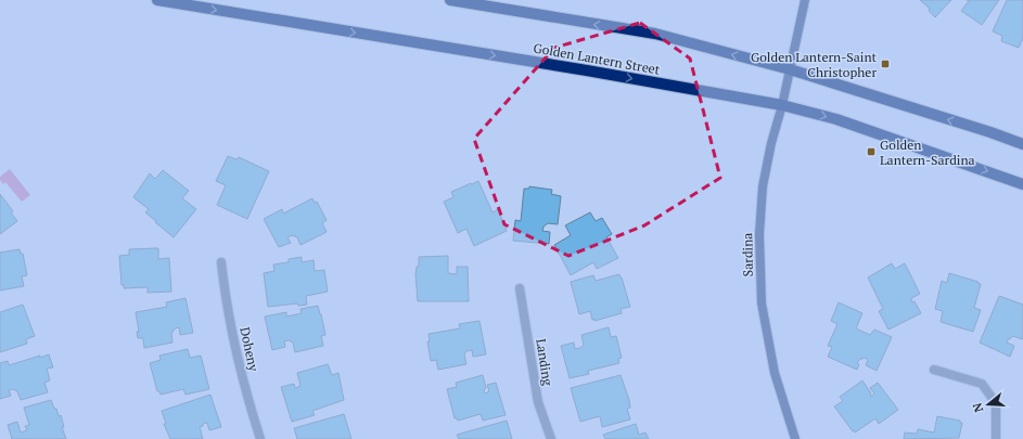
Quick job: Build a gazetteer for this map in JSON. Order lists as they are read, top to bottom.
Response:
{
  "streets": {
    "main road": ["Golden Lantern Street"],
    "street": ["Sardina", "Doheny", "Landing"]
  },
  "crossings": [
    ["Golden Lantern Street", "Sardina"]
  ],
  "places": {
    "transit": ["Golden Lantern-Saint Christopher", "Golden Lantern-Sardina"]
  },
  "north": "left"
}
